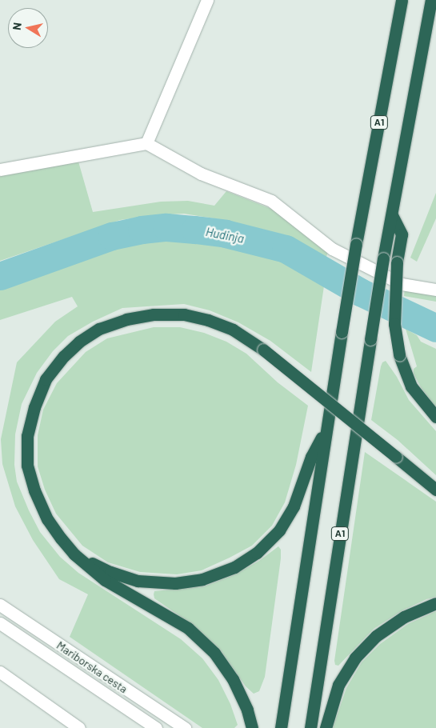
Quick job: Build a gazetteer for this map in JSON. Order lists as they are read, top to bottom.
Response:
{
  "streets": {
    "highway": ["A1"],
    "street": ["Mariborska cesta"]
  },
  "water": ["Hudinja"],
  "north": "left"
}
